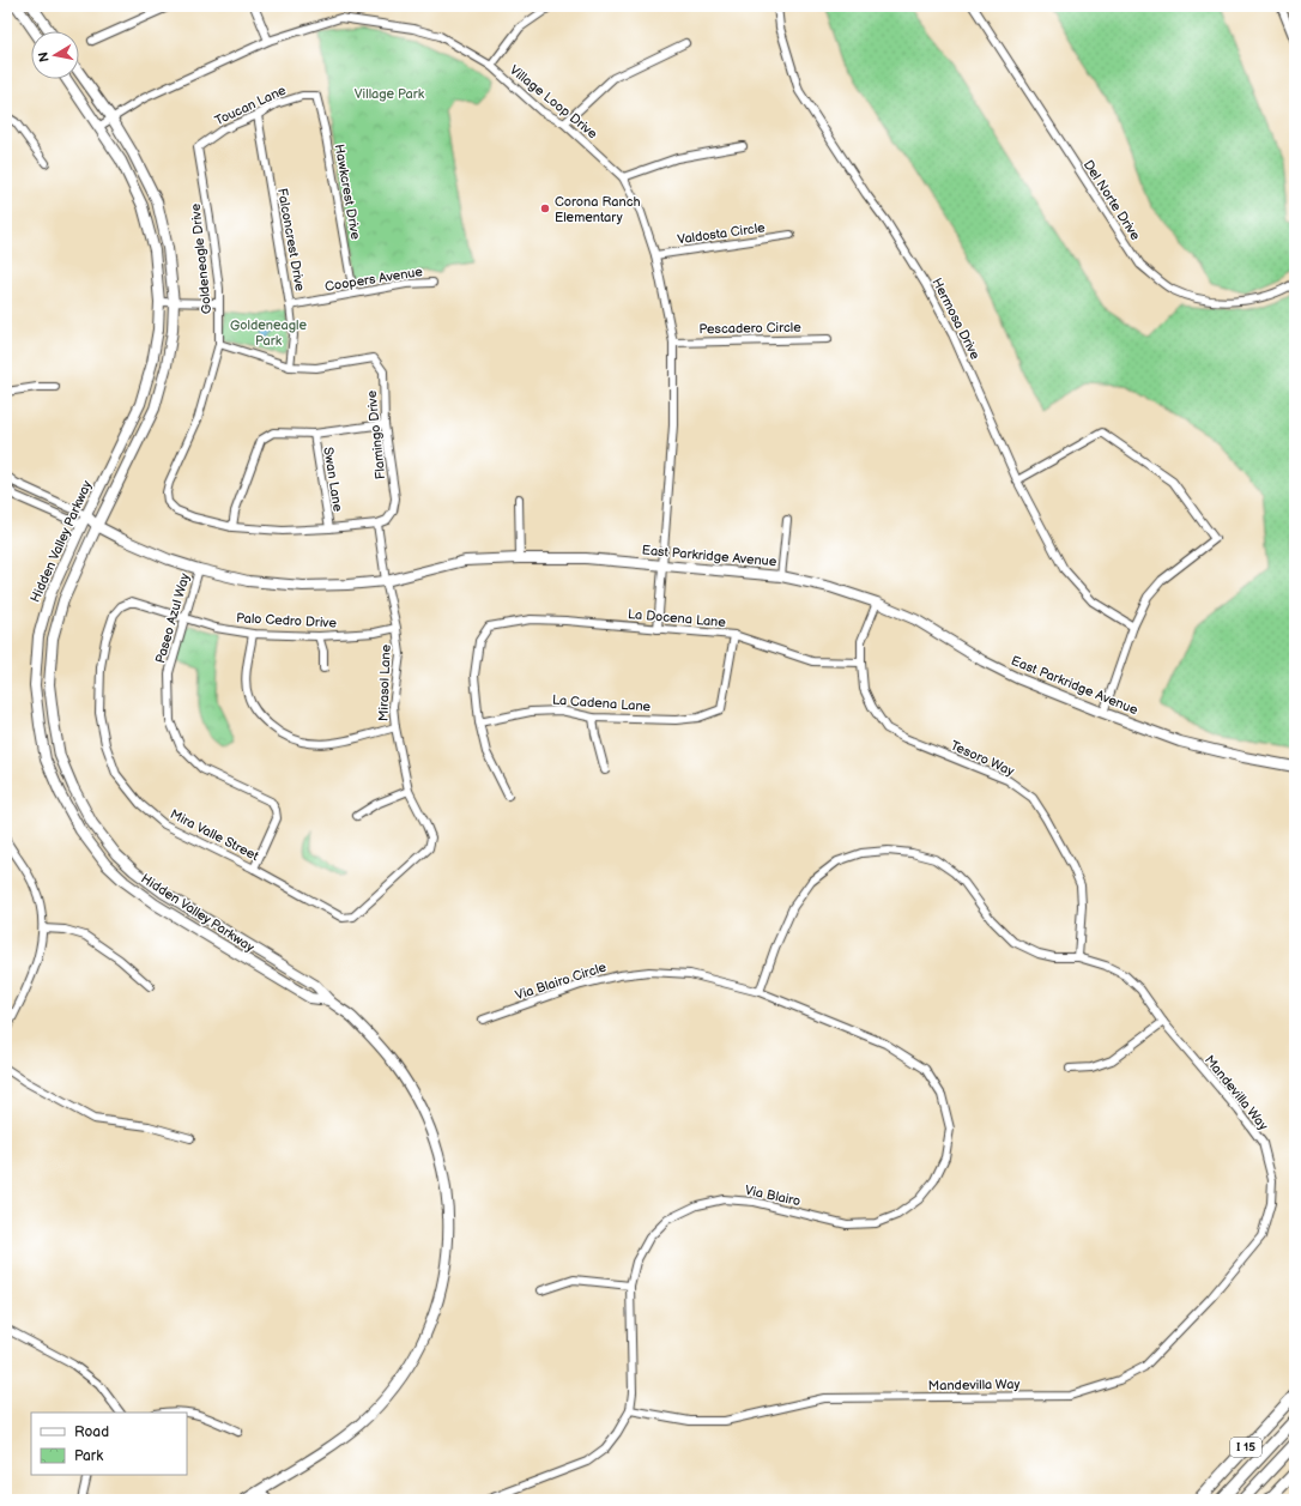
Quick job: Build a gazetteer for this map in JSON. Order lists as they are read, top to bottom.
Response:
{
  "streets": {
    "highway": ["I 15"],
    "main road": ["Hidden Valley Parkway", "East Parkridge Avenue"],
    "street": [
      "Village Loop Drive",
      "Toucan Lane",
      "Hawkcrest Drive",
      "Del Norte Drive",
      "Valdosta Circle",
      "Falconcrest Drive",
      "Goldeneagle Drive",
      "Coopers Avenue",
      "Hermosa Drive",
      "Pescadero Circle",
      "Flamingo Drive",
      "Swan Lane",
      "Paseo Azul Way",
      "La Docena Lane",
      "Palo Cedro Drive",
      "Mirasol Lane",
      "La Cadena Lane",
      "Tesoro Way",
      "Mira Valle Street",
      "Via Blairo Circle",
      "Mandevilla Way",
      "Via Blairo"
    ]
  },
  "crossings": [
    ["Village Loop Drive", "Valdosta Circle"],
    ["Village Loop Drive", "Pescadero Circle"],
    ["Village Loop Drive", "Hidden Valley Parkway"],
    ["Village Loop Drive", "East Parkridge Avenue"],
    ["Village Loop Drive", "La Docena Lane"],
    ["Toucan Lane", "Hawkcrest Drive"],
    ["Toucan Lane", "Falconcrest Drive"],
    ["Toucan Lane", "Goldeneagle Drive"],
    ["Hawkcrest Drive", "Coopers Avenue"],
    ["Falconcrest Drive", "Coopers Avenue"],
    ["Falconcrest Drive", "Flamingo Drive"],
    ["Flamingo Drive", "Mirasol Lane"],
    ["Hidden Valley Parkway", "East Parkridge Avenue"],
    ["East Parkridge Avenue", "Paseo Azul Way"],
    ["East Parkridge Avenue", "Mirasol Lane"],
    ["East Parkridge Avenue", "Tesoro Way"],
    ["Paseo Azul Way", "Palo Cedro Drive"],
    ["Paseo Azul Way", "Mira Valle Street"],
    ["La Docena Lane", "La Cadena Lane"],
    ["La Docena Lane", "Tesoro Way"],
    ["Palo Cedro Drive", "Mirasol Lane"],
    ["Palo Cedro Drive", "Mira Valle Street"],
    ["Mirasol Lane", "Mira Valle Street"],
    ["Tesoro Way", "Mandevilla Way"],
    ["Via Blairo Circle", "Mandevilla Way"],
    ["Via Blairo Circle", "Via Blairo"],
    ["Mandevilla Way", "Via Blairo"]
  ],
  "parks": ["Village Park", "Goldeneagle Park"],
  "places": ["Corona Ranch Elementary"],
  "legend": ["Road", "Park"],
  "north": "left"
}
